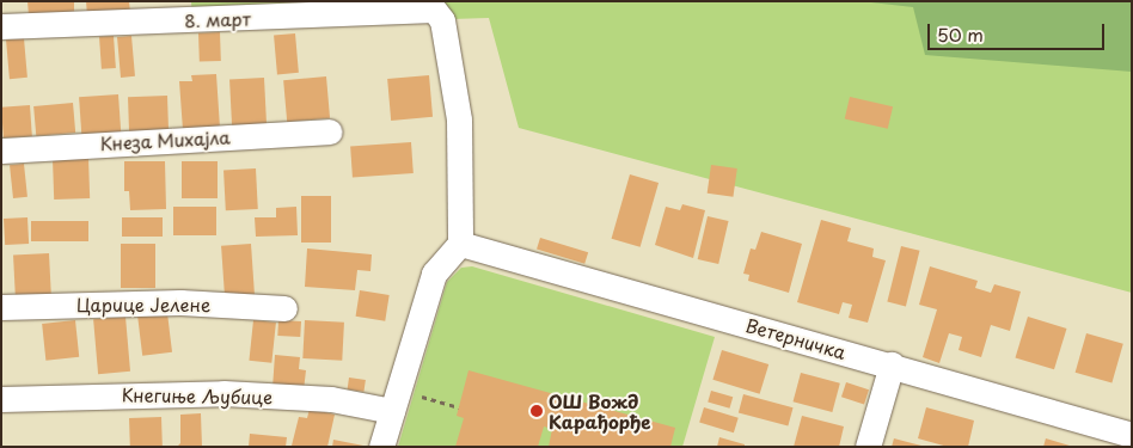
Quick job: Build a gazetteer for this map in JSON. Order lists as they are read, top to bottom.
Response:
{
  "streets": {
    "street": [
      "8. март",
      "Кнеза Михајла",
      "Царице Јелене",
      "Ветерничка",
      "Кнегиње Љубице"
    ]
  },
  "crossings": [
    ["8. март", "Ветерничка"]
  ],
  "places": ["ОШ Вожд Карађорђе"],
  "scale_bar": "50 m"
}
